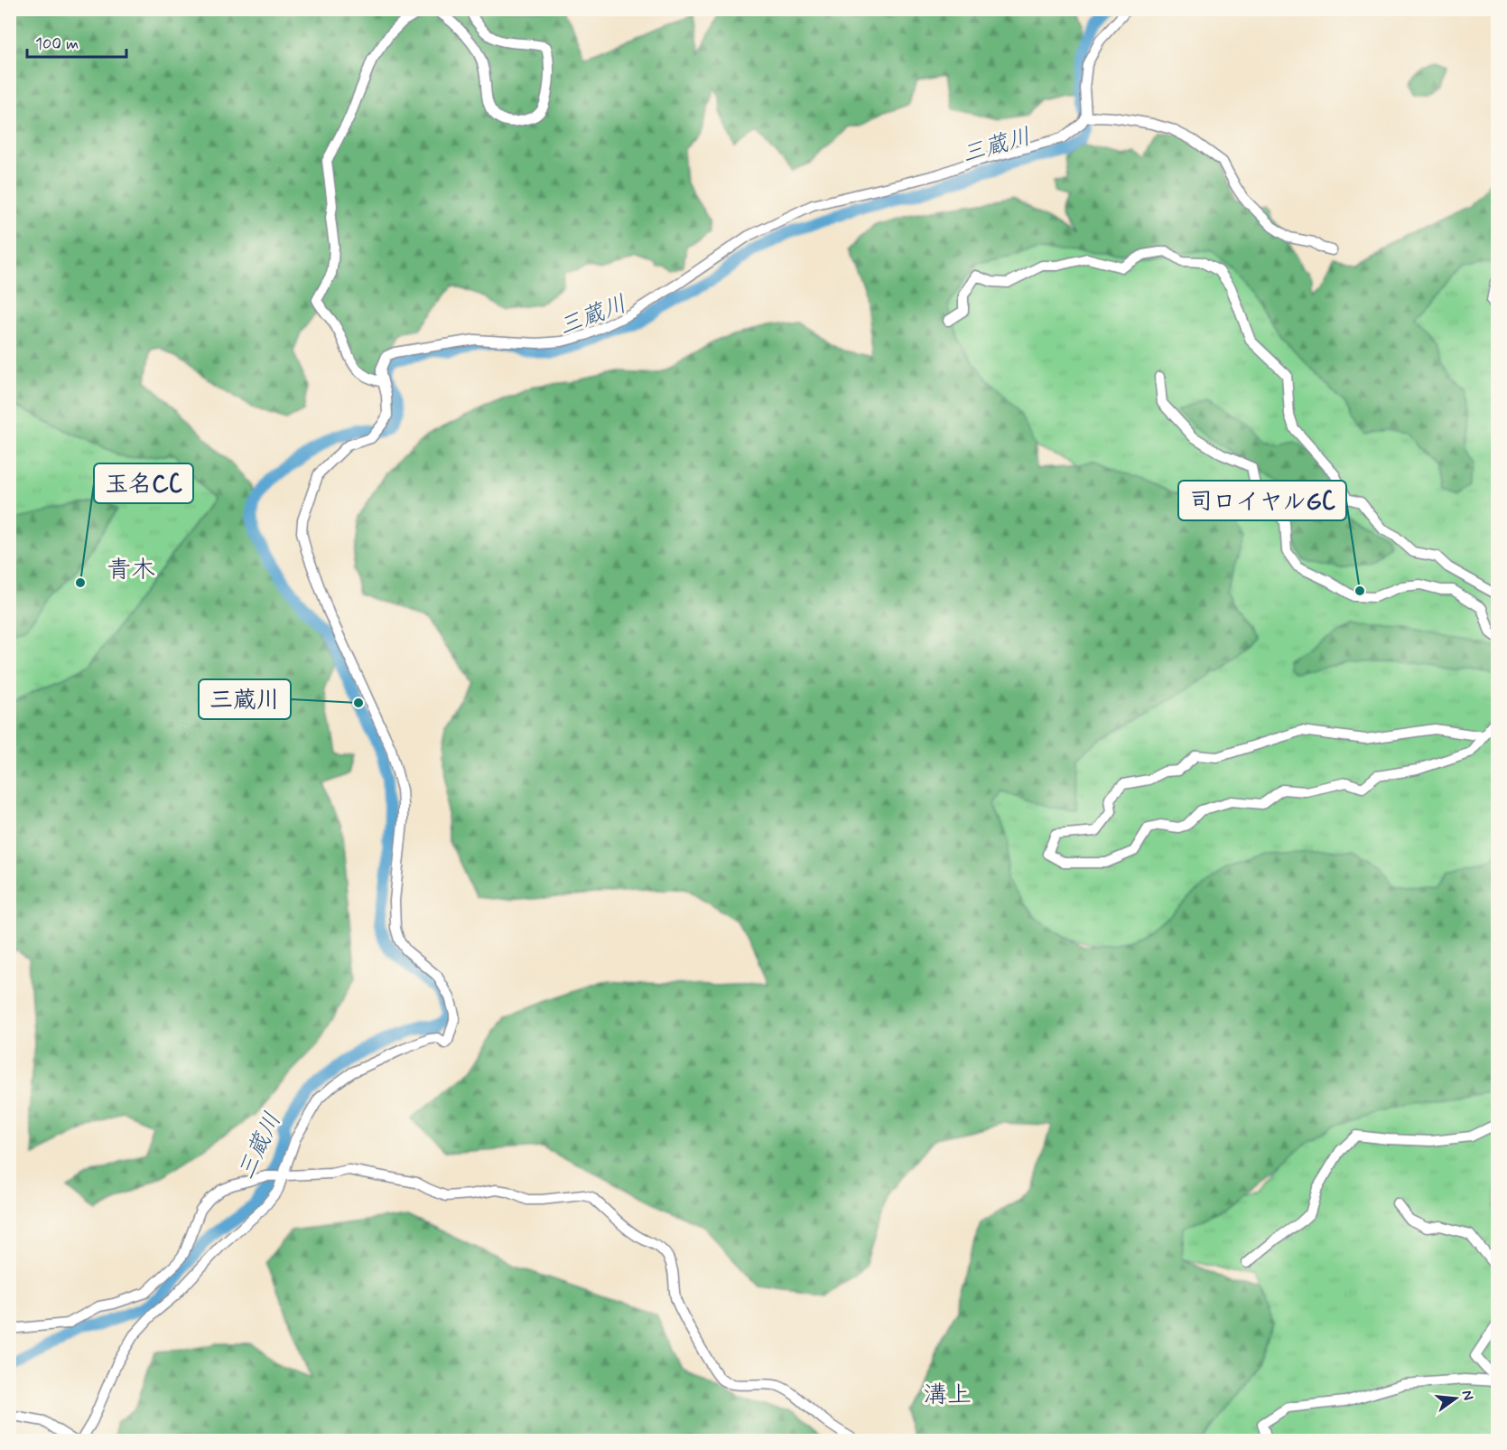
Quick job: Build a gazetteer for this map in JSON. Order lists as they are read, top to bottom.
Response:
{
  "districts": ["青木", "溝上"],
  "water": ["三蔵川"],
  "places": ["玉名CC", "司ロイヤルGC", "三蔵川"],
  "scale_bar": "100 m",
  "north": "right"
}
